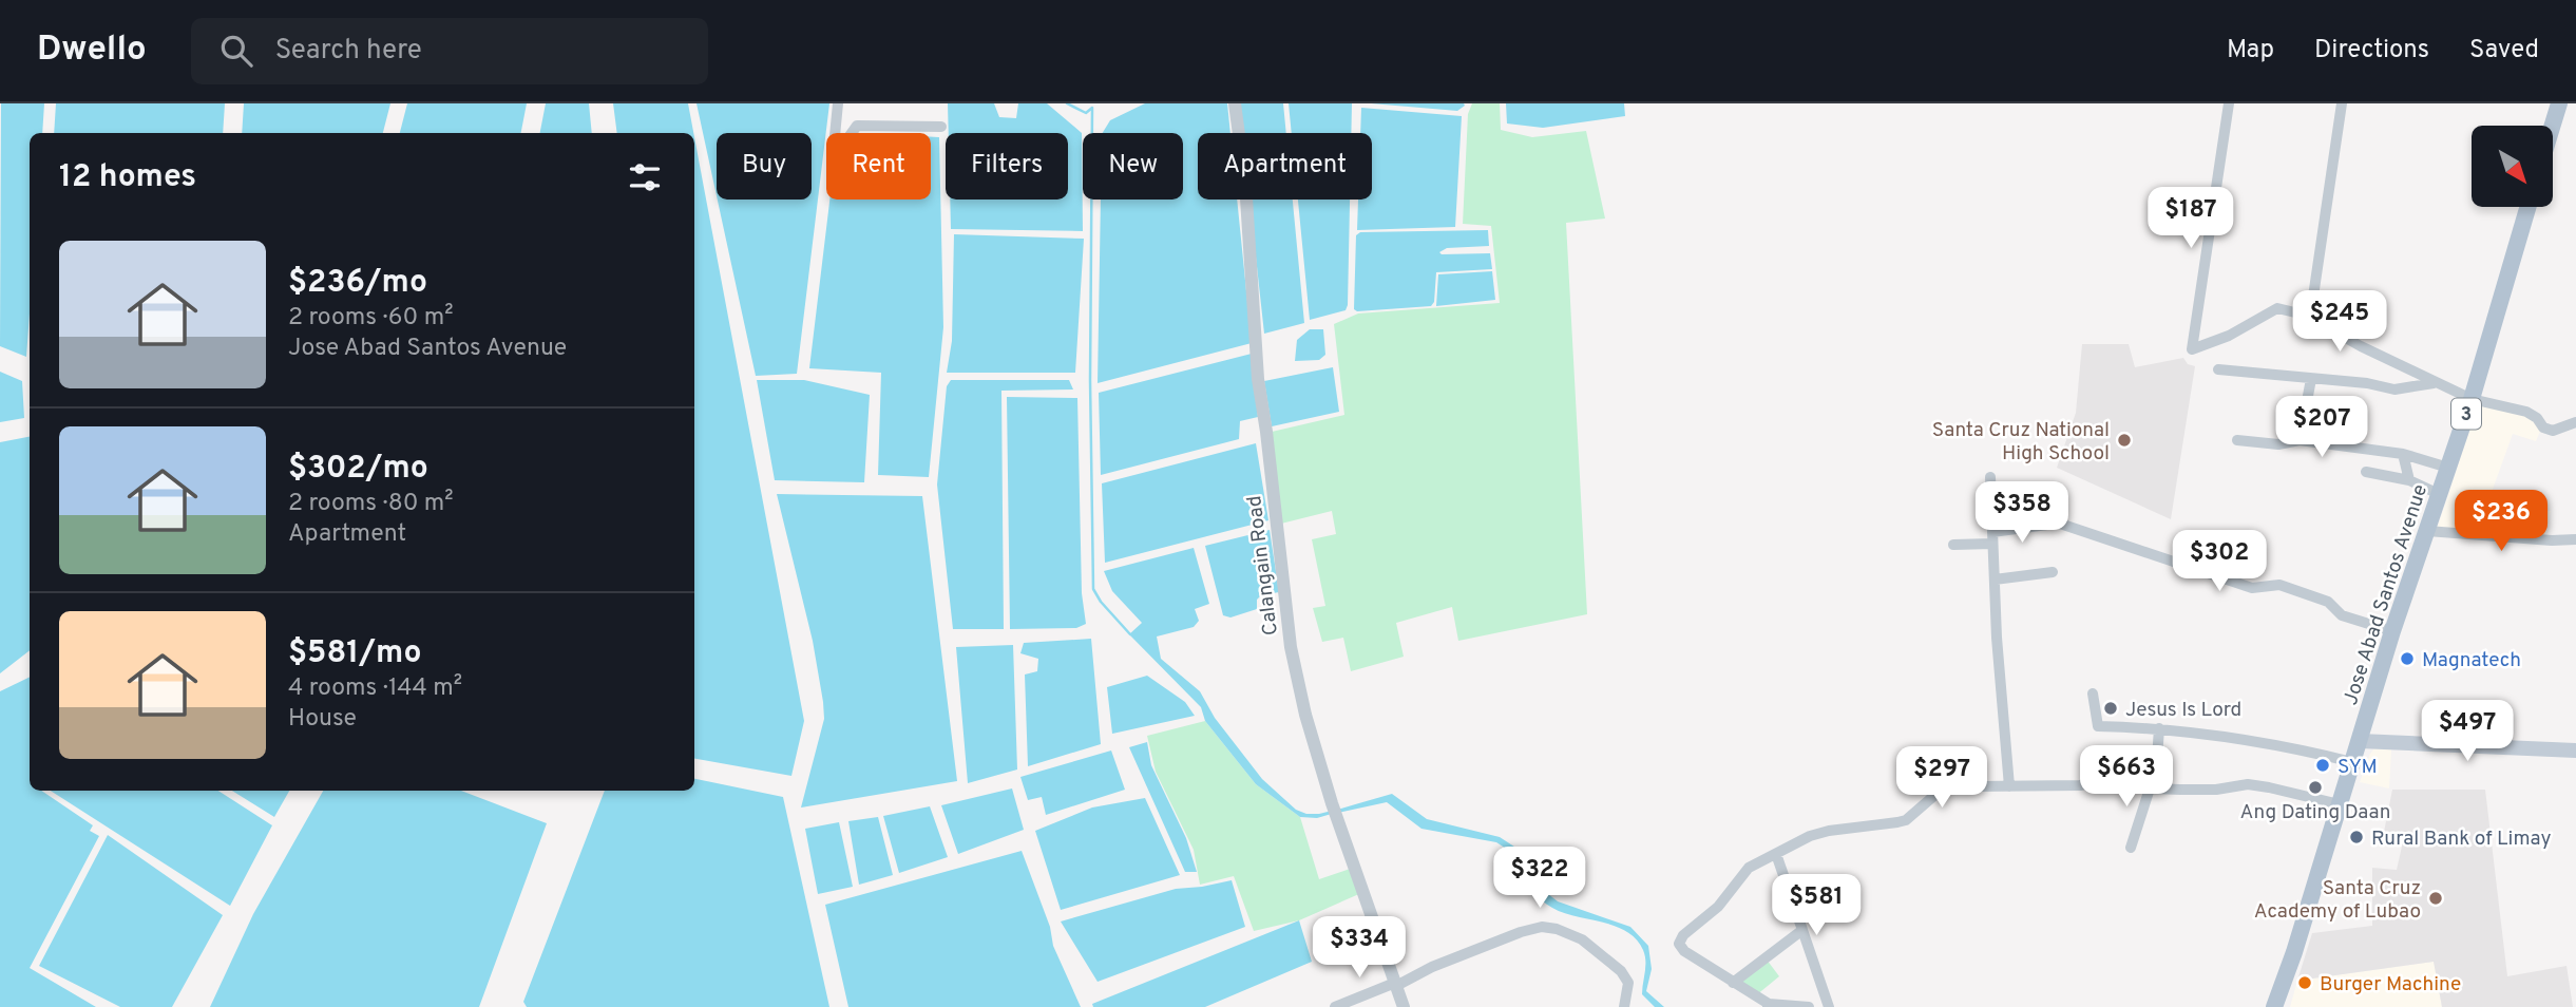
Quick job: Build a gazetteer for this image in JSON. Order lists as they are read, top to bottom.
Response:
{
  "streets": {
    "main road": ["3", "Jose Abad Santos Avenue"],
    "street": ["Calangain Road"]
  },
  "places": [
    "Santa Cruz National High School",
    "Magnatech",
    "Jesus Is Lord",
    "SYM",
    "Ang Dating Daan",
    "Rural Bank of Limay",
    "Santa Cruz Academy of Lubao",
    "Burger Machine"
  ],
  "north": "bottom right",
  "page": {
    "header": "Dwello",
    "search": "Search here",
    "nav": ["Map", "Directions", "Saved"],
    "chip": [
      "Buy",
      "Rent",
      "Filters",
      "New",
      "Apartment"
    ],
    "heading": "12 homes",
    "price": [
      "$187",
      "$245",
      "$207",
      "$358",
      "$236",
      "$302",
      "$497",
      "$663",
      "$297",
      "$322",
      "$581",
      "$334"
    ],
    "list": [
      {
        "name": "$236/mo",
        "note": "2 rooms · 60 m² · Jose Abad Santos Avenue"
      },
      {
        "name": "$302/mo",
        "note": "2 rooms · 80 m² · Apartment"
      },
      {
        "name": "$581/mo",
        "note": "4 rooms · 144 m² · House"
      }
    ]
  }
}
